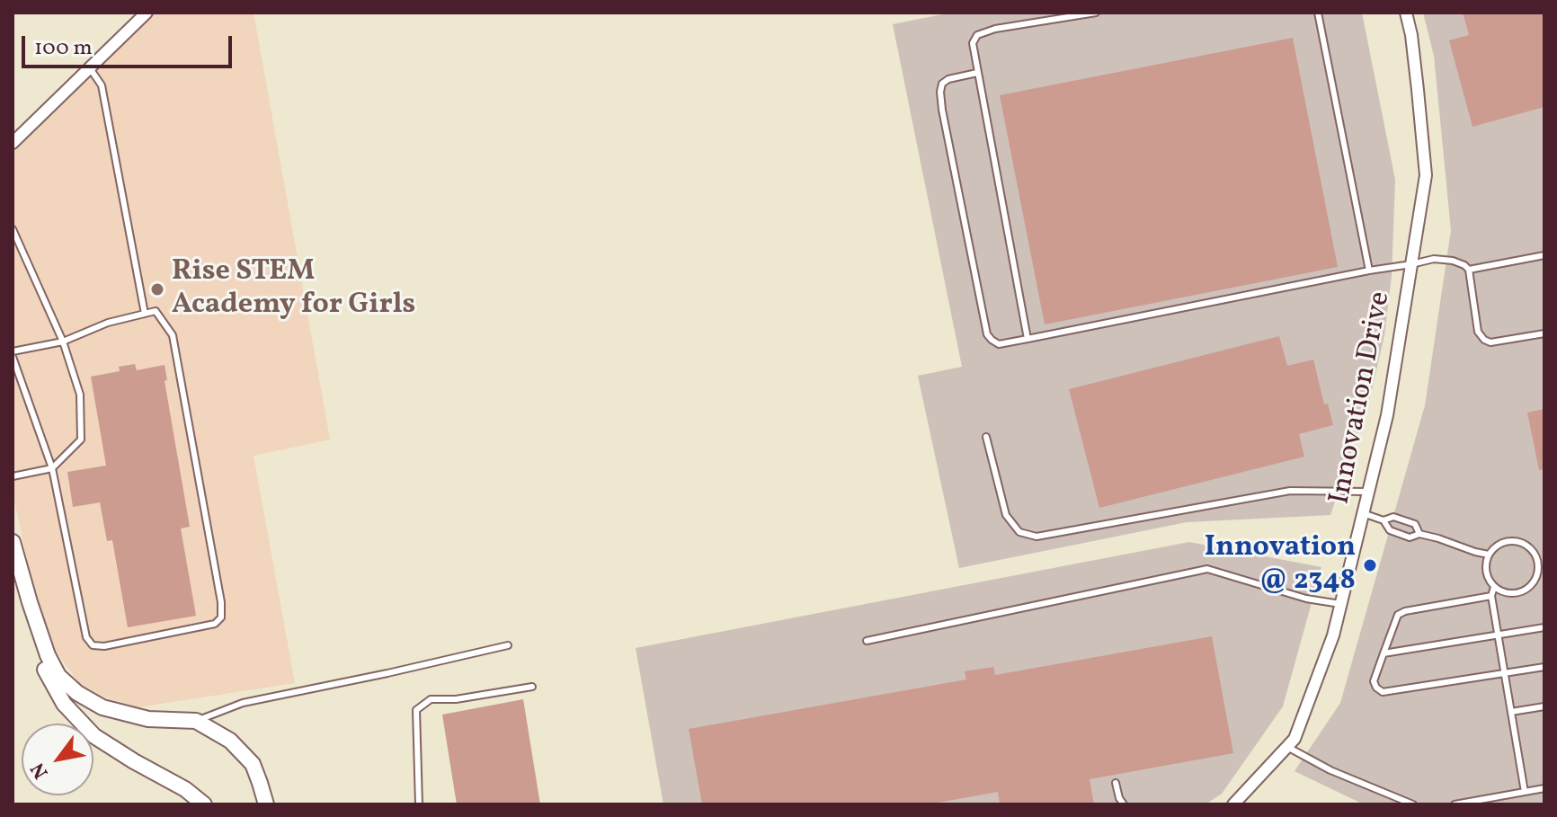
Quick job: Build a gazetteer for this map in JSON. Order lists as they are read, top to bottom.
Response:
{
  "streets": {
    "street": ["Innovation Drive"]
  },
  "places": ["Rise STEM Academy for Girls", "Innovation @ 2348"],
  "scale_bar": "100 m",
  "north": "bottom left"
}
